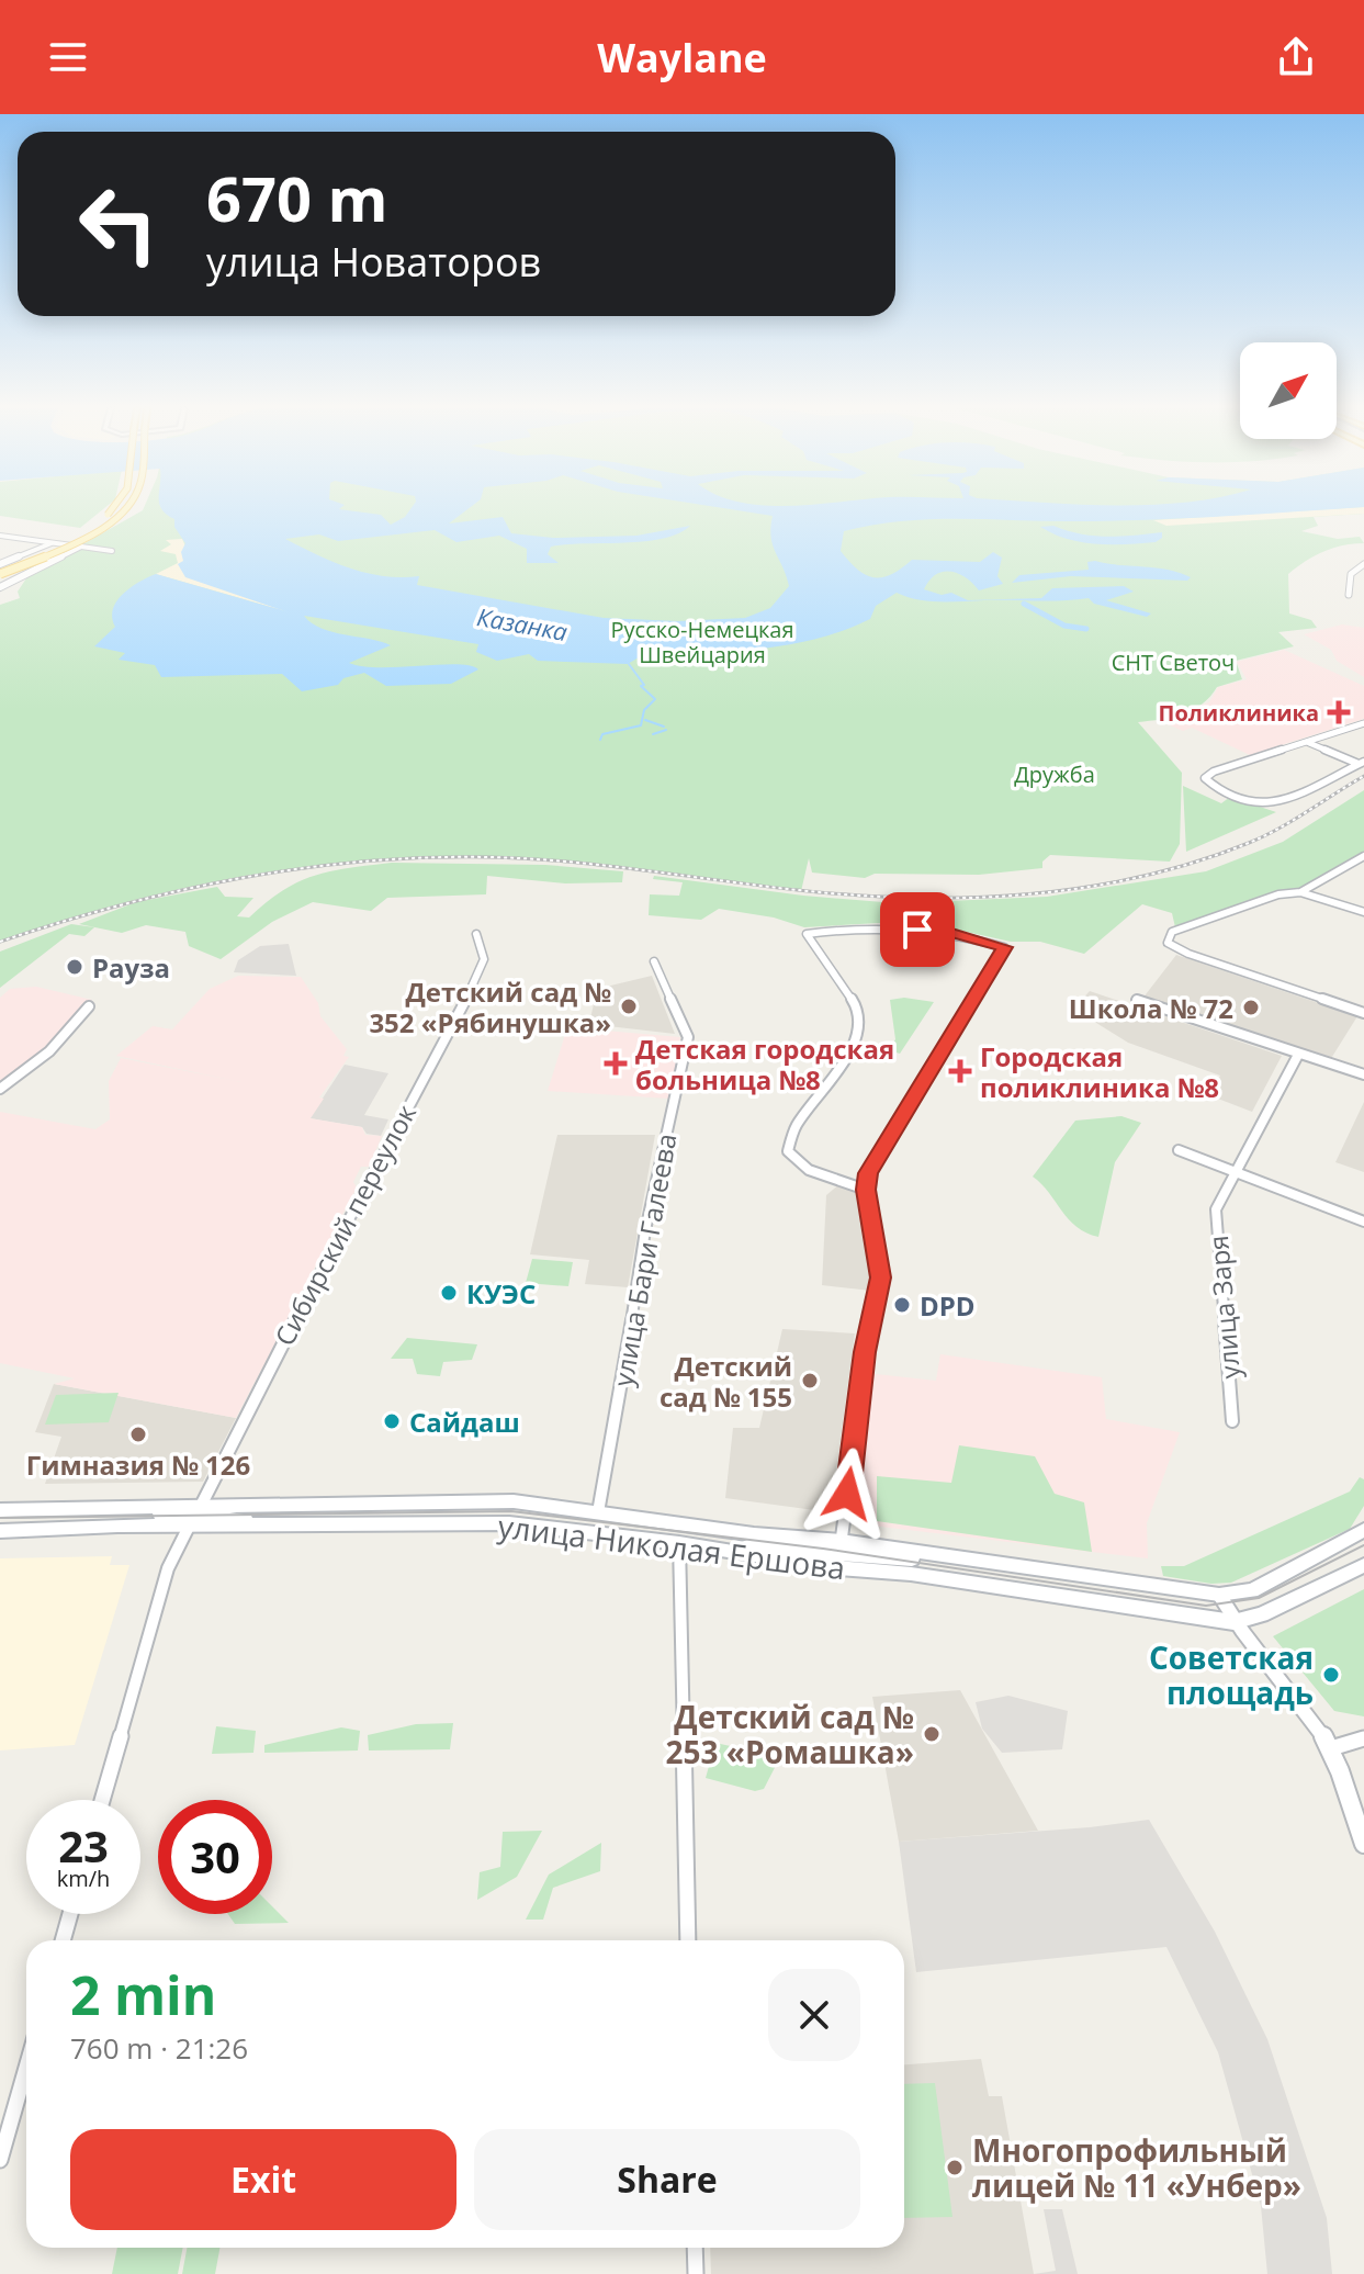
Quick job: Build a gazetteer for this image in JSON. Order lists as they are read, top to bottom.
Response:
{
  "streets": {
    "main road": ["улица Николая Ершова"],
    "street": ["Сибирский переулок", "улица Бари Галеева", "улица Заря"]
  },
  "crossings": [
    ["Сибирский переулок", "улица Николая Ершова"],
    ["улица Бари Галеева", "улица Николая Ершова"]
  ],
  "water": ["Казанка"],
  "parks": ["Русско-Немецкая Швейцария", "СНТ Светоч", "Дружба"],
  "places": {
    "health": ["Поликлиника", "Детская городская больница №8", "Городская поликлиника №8"],
    "other": [
      "Рауза",
      "Детский сад № 352 «Рябинушка»",
      "Школа № 72",
      "КУЭС",
      "DPD",
      "Детский сад № 155",
      "Сайдаш",
      "Гимназия № 126",
      "Советская площадь",
      "Детский сад № 253 «Ромашка»",
      "Многопрофильный лицей № 11 «Унбер»"
    ]
  },
  "north": "top right",
  "page": {
    "header": "Waylane",
    "turn": ["670 m", "улица Новаторов"],
    "speed": "23 km/h",
    "limit": "30",
    "heading": ["2 min", "760 m · 21:26"],
    "buttons": ["Exit", "Share"]
  }
}
